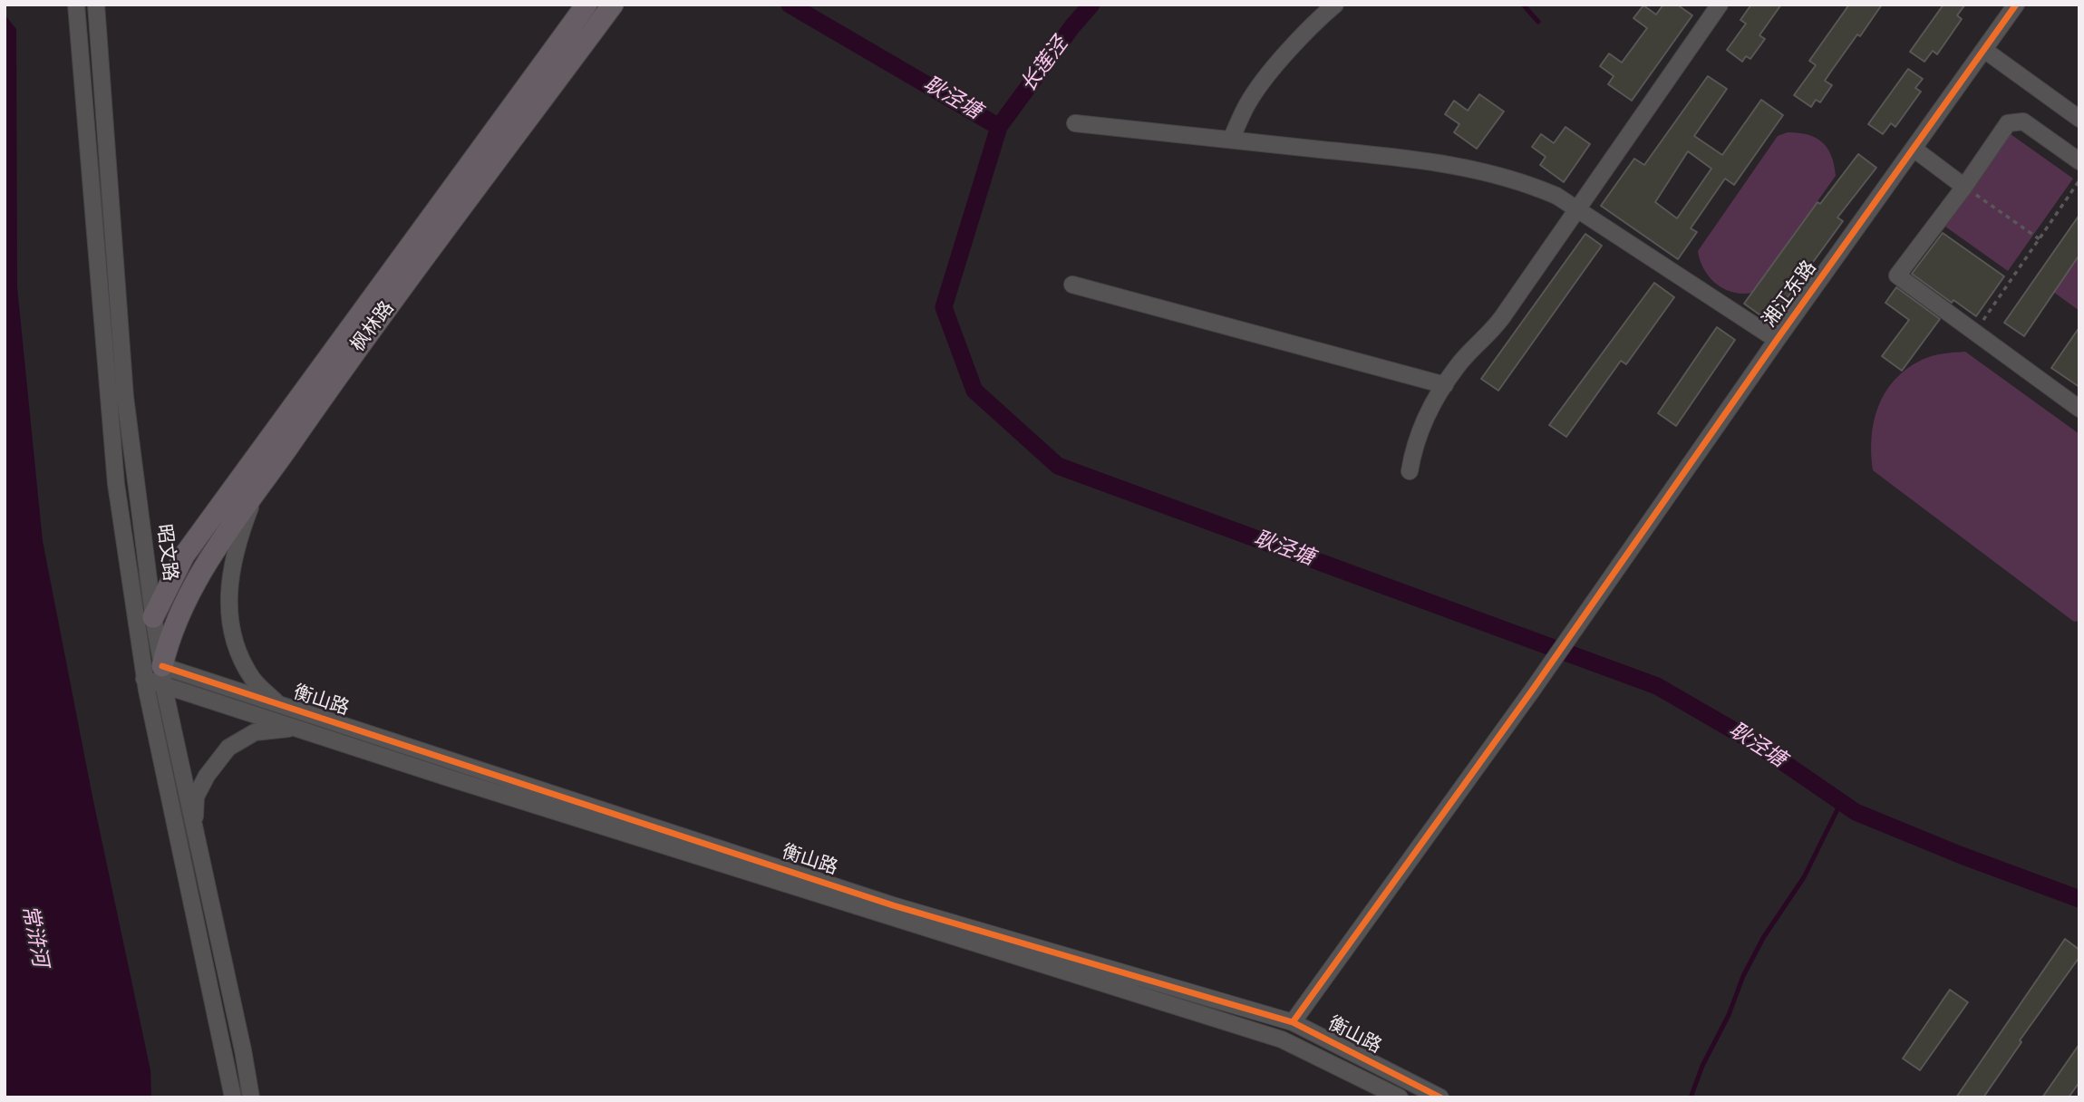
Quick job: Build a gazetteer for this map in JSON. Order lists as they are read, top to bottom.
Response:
{
  "streets": {
    "main road": ["枫林路"],
    "street": ["湘江东路", "昭文路", "衡山路"]
  },
  "crossings": [
    ["湘江东路", "衡山路"],
    ["枫林路", "昭文路"],
    ["枫林路", "衡山路"],
    ["昭文路", "衡山路"]
  ],
  "water": ["长莲泾", "耿泾塘", "常浒河"]
}
